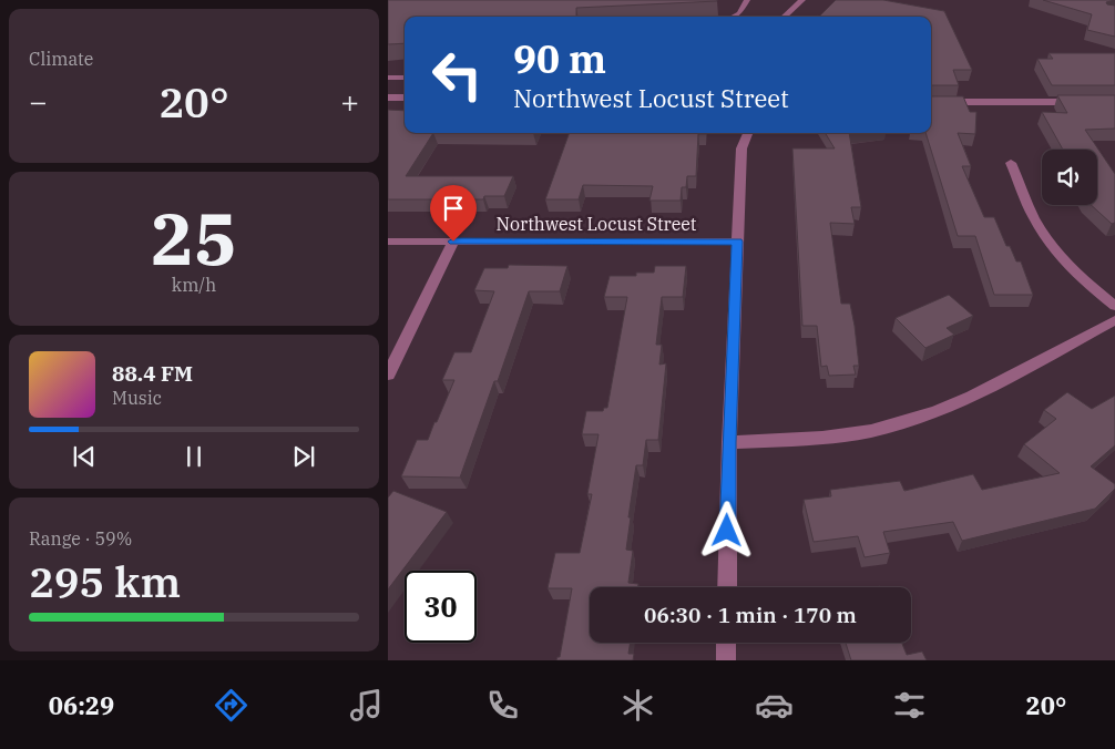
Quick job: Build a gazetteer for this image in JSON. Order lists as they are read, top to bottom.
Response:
{
  "streets": {
    "street": ["Northwest Locust Street"]
  },
  "page": {
    "tile": [
      "Climate",
      ["25", "km/h"],
      ["Range · 59%", "295 km"]
    ],
    "turn": ["90 m", "Northwest Locust Street"],
    "heat": ["−", "20°", "+"],
    "song": ["88.4 FM", "Music"],
    "limit": "30",
    "trip": "06:30 · 1 min · 170 m",
    "tabs": ["06:29", "20°"]
  }
}
